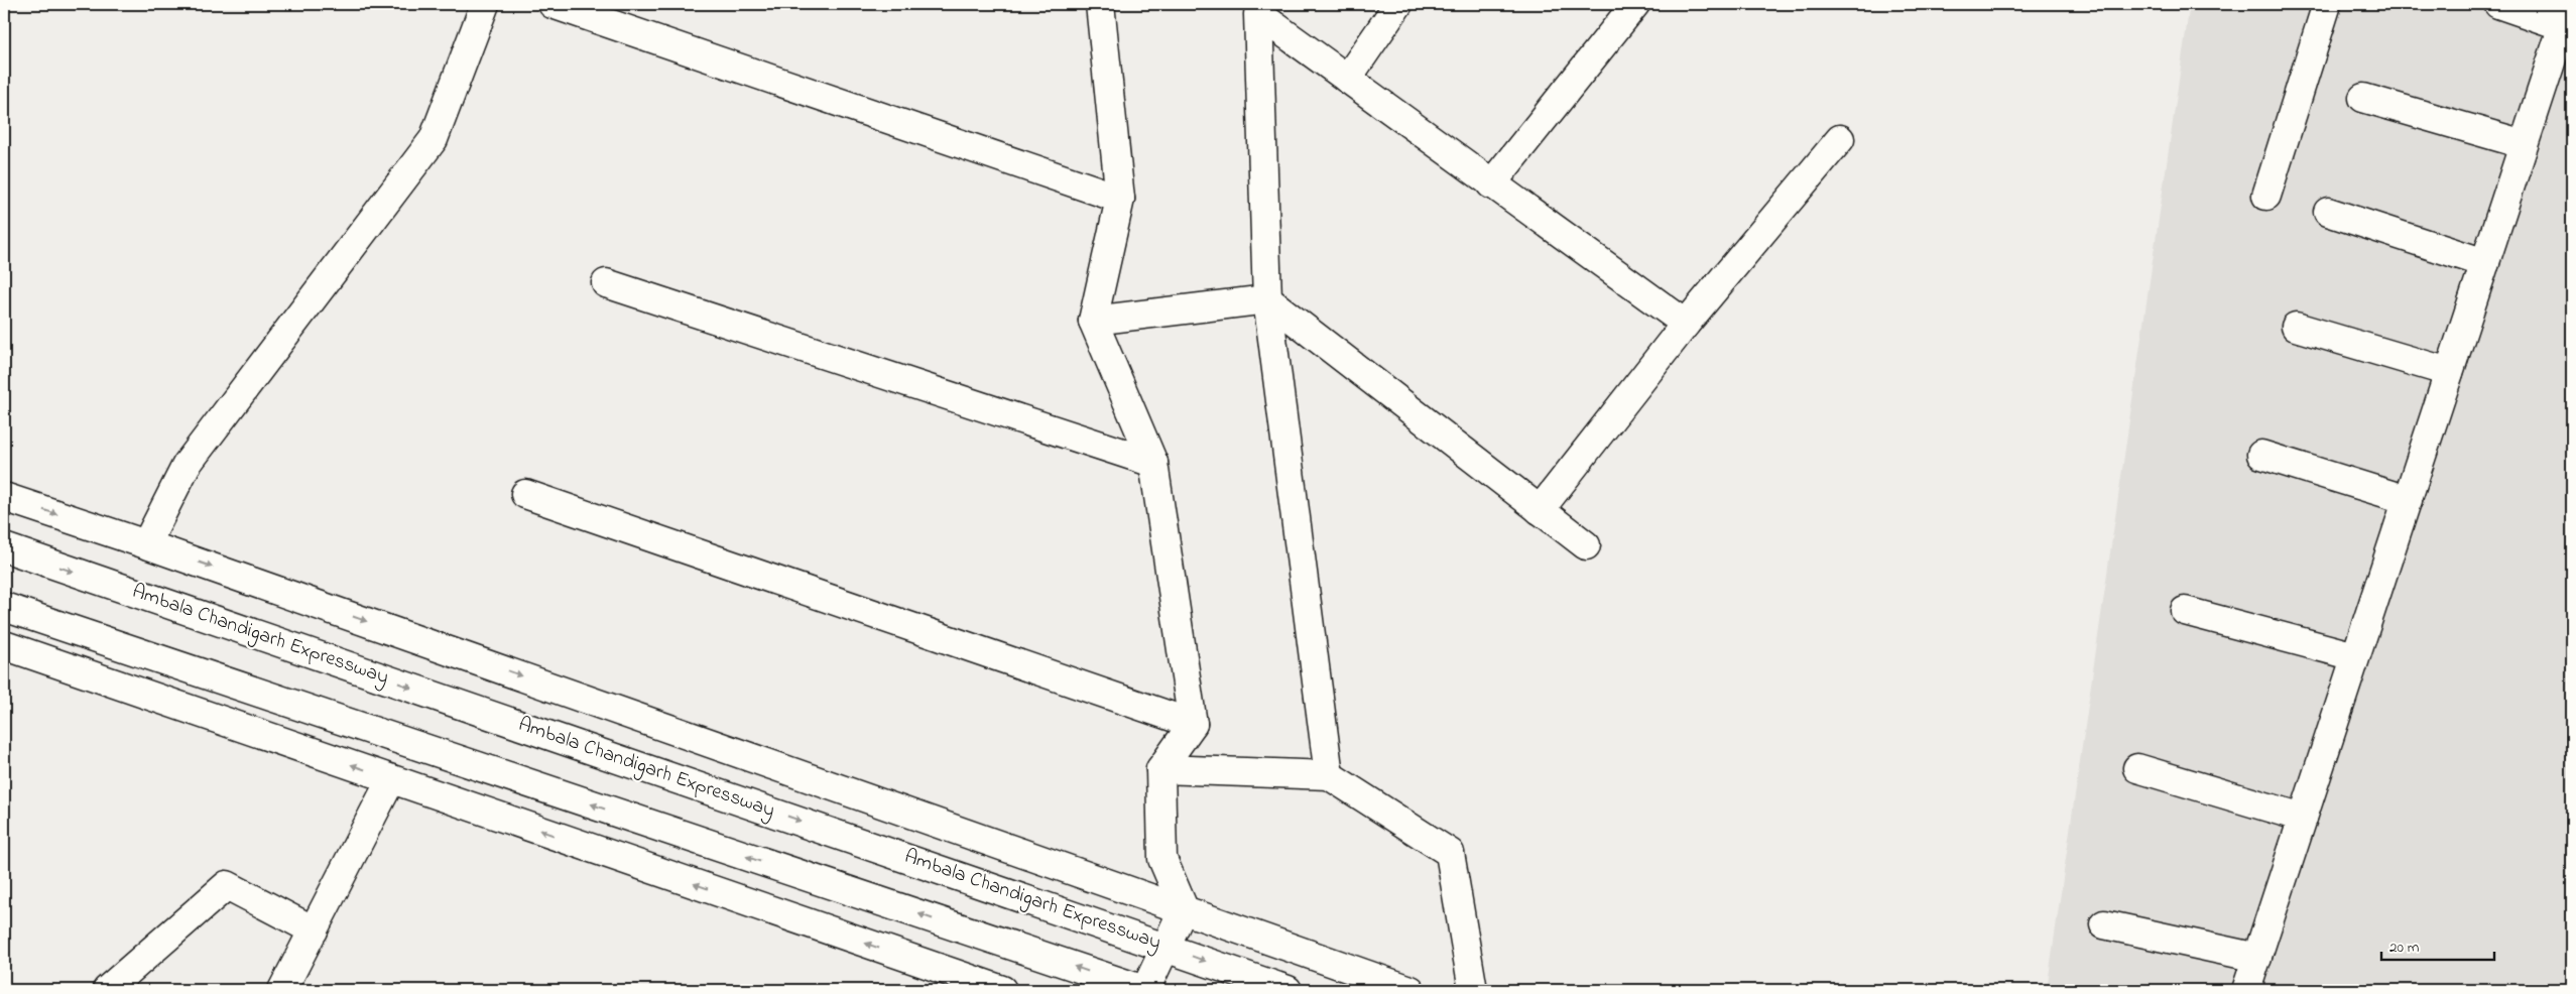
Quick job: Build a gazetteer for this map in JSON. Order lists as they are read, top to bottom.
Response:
{
  "streets": {
    "main road": ["Ambala Chandigarh Expressway"]
  },
  "scale_bar": "20 m"
}
